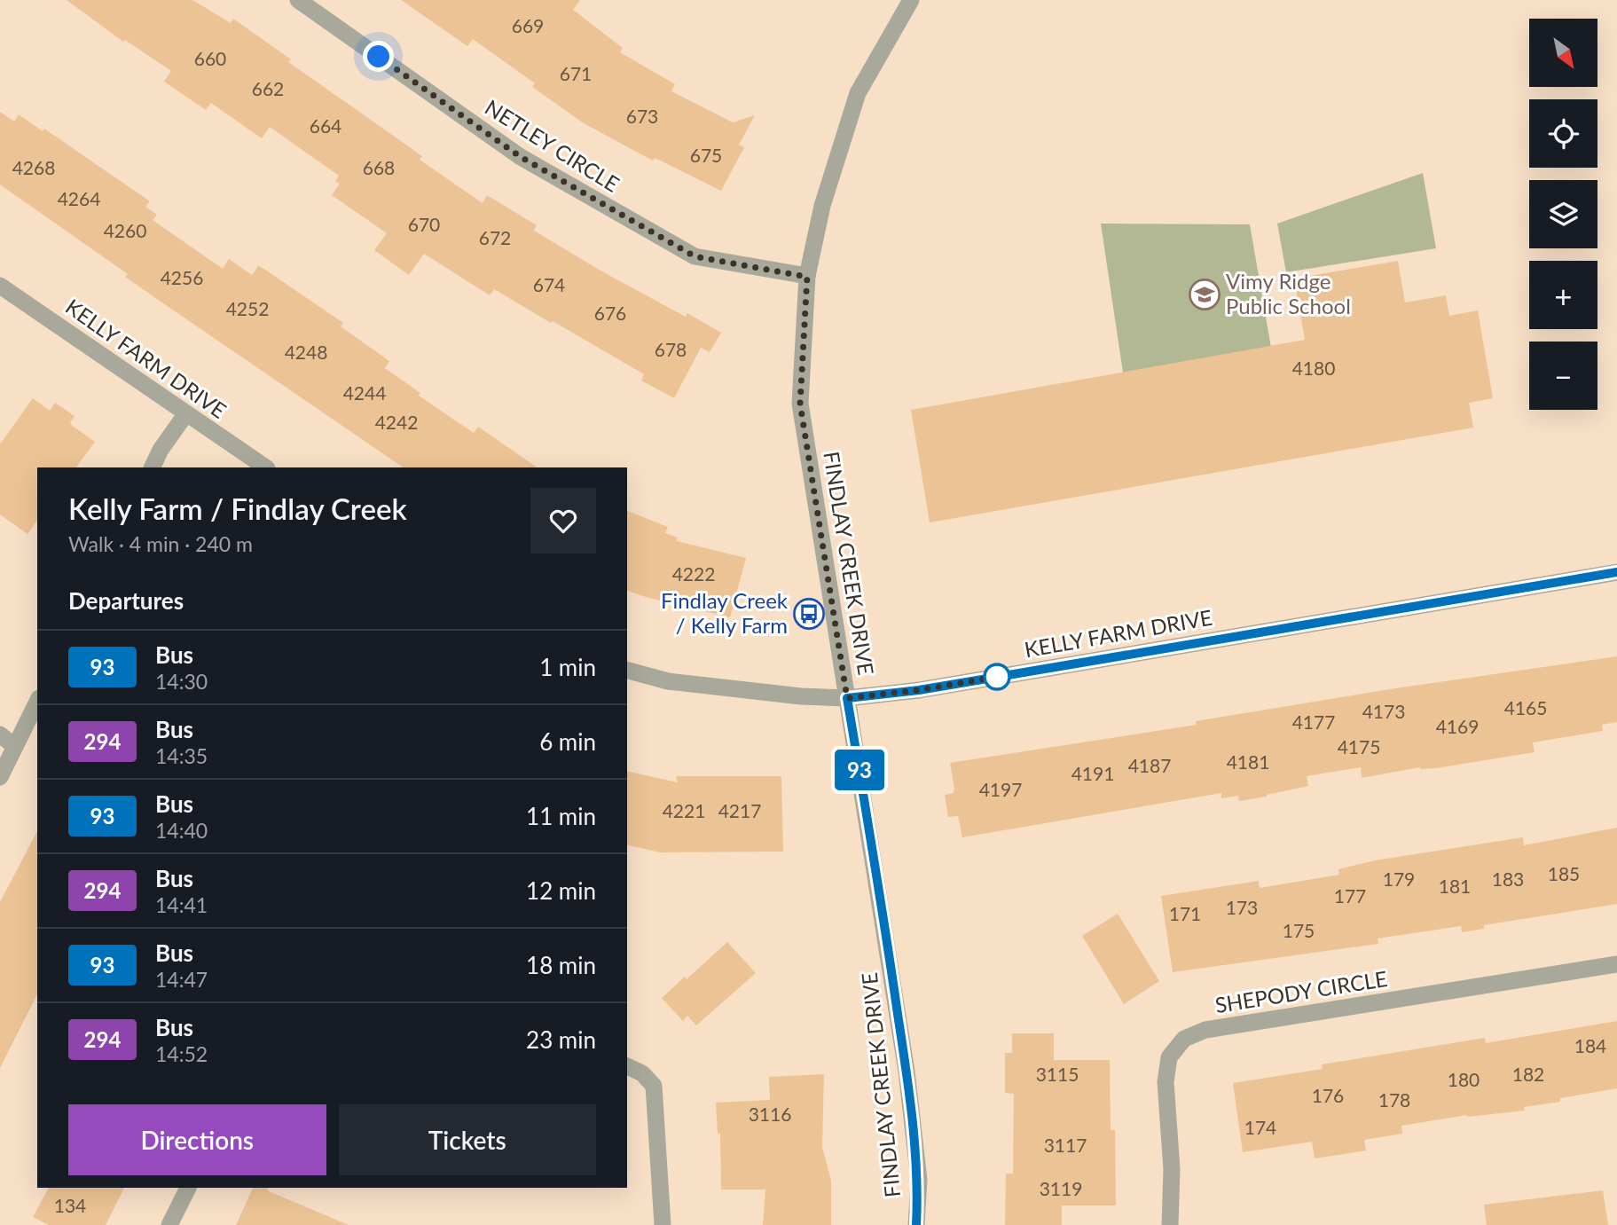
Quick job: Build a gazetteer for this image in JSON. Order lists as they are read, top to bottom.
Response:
{
  "streets": {
    "street": [
      "NETLEY CIRCLE",
      "KELLY FARM DRIVE",
      "FINDLAY CREEK DRIVE",
      "SHEPODY CIRCLE"
    ]
  },
  "crossings": [
    ["NETLEY CIRCLE", "FINDLAY CREEK DRIVE"],
    ["KELLY FARM DRIVE", "FINDLAY CREEK DRIVE"]
  ],
  "places": {
    "school or university": ["Vimy Ridge Public School"],
    "bus stop": ["Findlay Creek / Kelly Farm"]
  },
  "lines": ["bus line 93"],
  "house_numbers": [
    "669",
    "660",
    "671",
    "662",
    "673",
    "664",
    "675",
    "4268",
    "668",
    "4264",
    "670",
    "4260",
    "672",
    "4256",
    "674",
    "4252",
    "676",
    "678",
    "4248",
    "4180",
    "4244",
    "4242",
    "4222",
    "4165",
    "4173",
    "4177",
    "4169",
    "4175",
    "4181",
    "4187",
    "4191",
    "4197",
    "4221",
    "4217",
    "185",
    "179",
    "183",
    "181",
    "177",
    "173",
    "171",
    "175",
    "184",
    "3115",
    "182",
    "180",
    "176",
    "178",
    "3116",
    "174",
    "3117",
    "3119",
    "134"
  ],
  "north": "bottom right",
  "page": {
    "on_map": "93",
    "map_buttons": ["+", "−"],
    "heading": [
      ["Kelly Farm / Findlay Creek", "Walk · 4 min · 240 m"],
      "Departures"
    ],
    "list": [
      {
        "mark": "93",
        "name": "Bus",
        "note": "14:30",
        "value": "1 min"
      },
      {
        "mark": "294",
        "name": "Bus",
        "note": "14:35",
        "value": "6 min"
      },
      {
        "mark": "93",
        "name": "Bus",
        "note": "14:40",
        "value": "11 min"
      },
      {
        "mark": "294",
        "name": "Bus",
        "note": "14:41",
        "value": "12 min"
      },
      {
        "mark": "93",
        "name": "Bus",
        "note": "14:47",
        "value": "18 min"
      },
      {
        "mark": "294",
        "name": "Bus",
        "note": "14:52",
        "value": "23 min"
      }
    ],
    "buttons": ["Directions", "Tickets"]
  }
}
